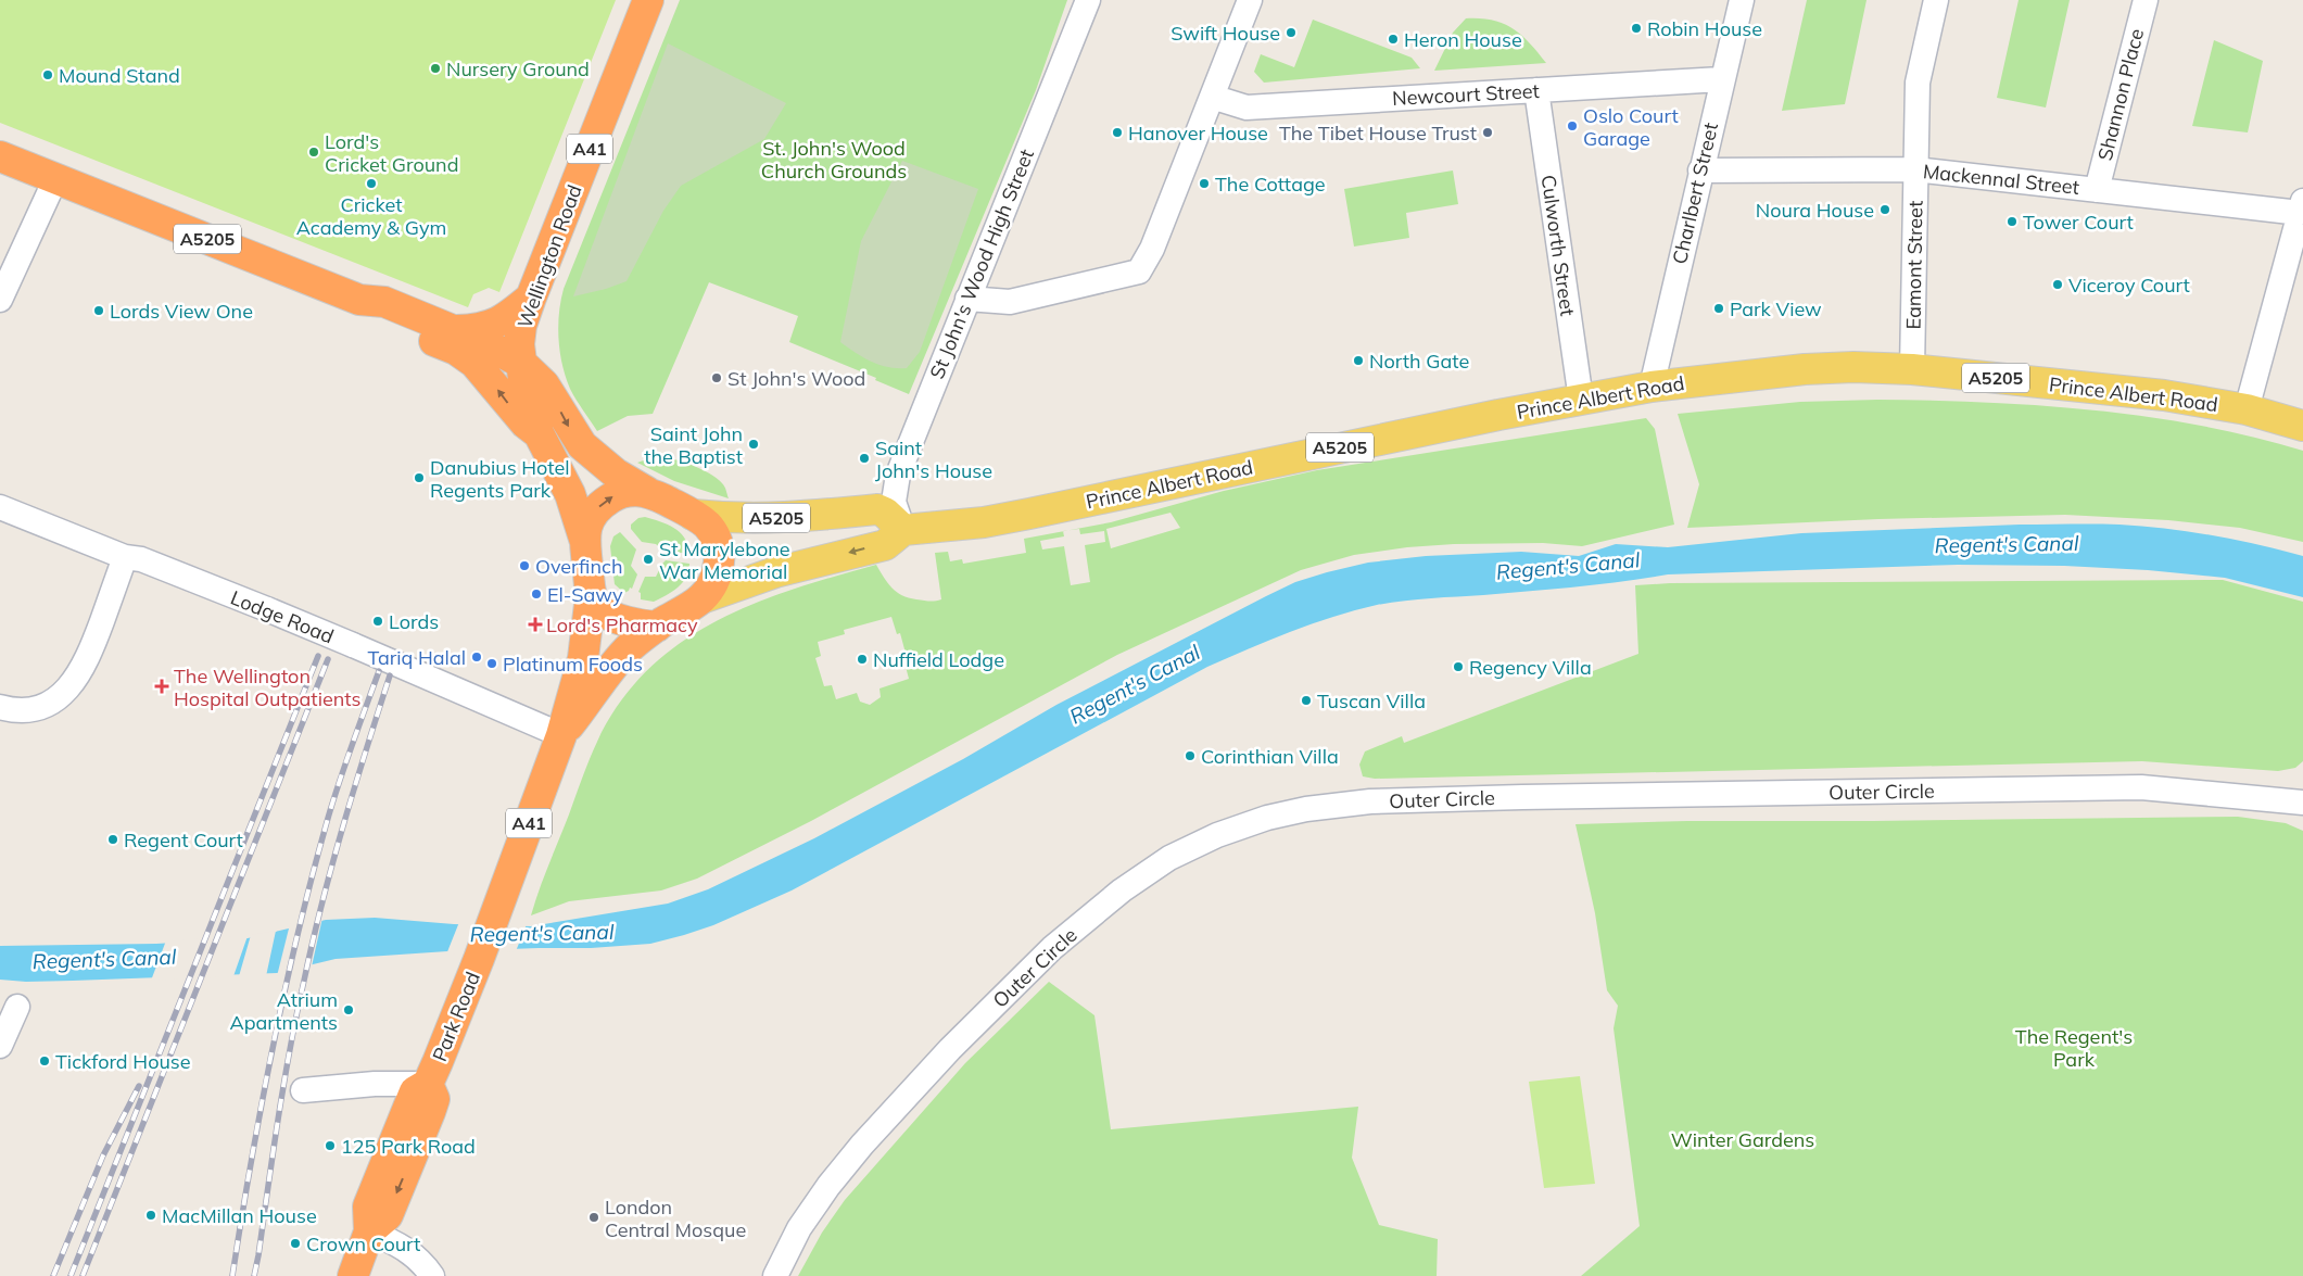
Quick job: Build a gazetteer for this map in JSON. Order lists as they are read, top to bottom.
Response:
{
  "streets": {
    "highway": [
      "A41",
      "A5205",
      "Wellington Road",
      "Park Road"
    ],
    "main road": ["Prince Albert Road"],
    "street": [
      "Newcourt Street",
      "Shannon Place",
      "Mackennal Street",
      "Charlbert Street",
      "Culworth Street",
      "St John's Wood High Street",
      "Eamont Street",
      "Lodge Road",
      "Outer Circle"
    ]
  },
  "crossings": [
    ["Newcourt Street", "Charlbert Street"],
    ["Newcourt Street", "Culworth Street"],
    ["Shannon Place", "Mackennal Street"],
    ["A41", "A5205"],
    ["A41", "Wellington Road"],
    ["A41", "Park Road"],
    ["Mackennal Street", "Charlbert Street"],
    ["Mackennal Street", "Eamont Street"],
    ["Charlbert Street", "Prince Albert Road"],
    ["A5205", "Wellington Road"],
    ["A5205", "St John's Wood High Street"],
    ["A5205", "Prince Albert Road"],
    ["A5205", "Park Road"],
    ["Culworth Street", "Prince Albert Road"],
    ["Wellington Road", "Park Road"],
    ["St John's Wood High Street", "Prince Albert Road"],
    ["Eamont Street", "Prince Albert Road"],
    ["Lodge Road", "Park Road"]
  ],
  "water": ["Regent's Canal"],
  "parks": ["St. John's Wood Church Grounds", "The Regent's Park", "Winter Gardens"],
  "places": {
    "other": [
      "Robin House",
      "Swift House",
      "Heron House",
      "Nursery Ground",
      "Mound Stand",
      "Oslo Court Garage",
      "Hanover House",
      "The Tibet House Trust",
      "Lord's Cricket Ground",
      "Cricket Academy & Gym",
      "The Cottage",
      "Noura House",
      "Tower Court",
      "Viceroy Court",
      "Park View",
      "Lords View One",
      "North Gate",
      "St John's Wood",
      "Saint John the Baptist",
      "Saint John's House",
      "Danubius Hotel Regents Park",
      "St Marylebone War Memorial",
      "Overfinch",
      "El-Sawy",
      "Lords",
      "Tariq Halal",
      "Nuffield Lodge",
      "Platinum Foods",
      "Regency Villa",
      "Tuscan Villa",
      "Corinthian Villa",
      "Regent Court",
      "Atrium Apartments",
      "Tickford House",
      "125 Park Road",
      "MacMillan House",
      "London Central Mosque",
      "Crown Court"
    ],
    "health": ["Lord's Pharmacy", "The Wellington Hospital Outpatients"]
  }
}
